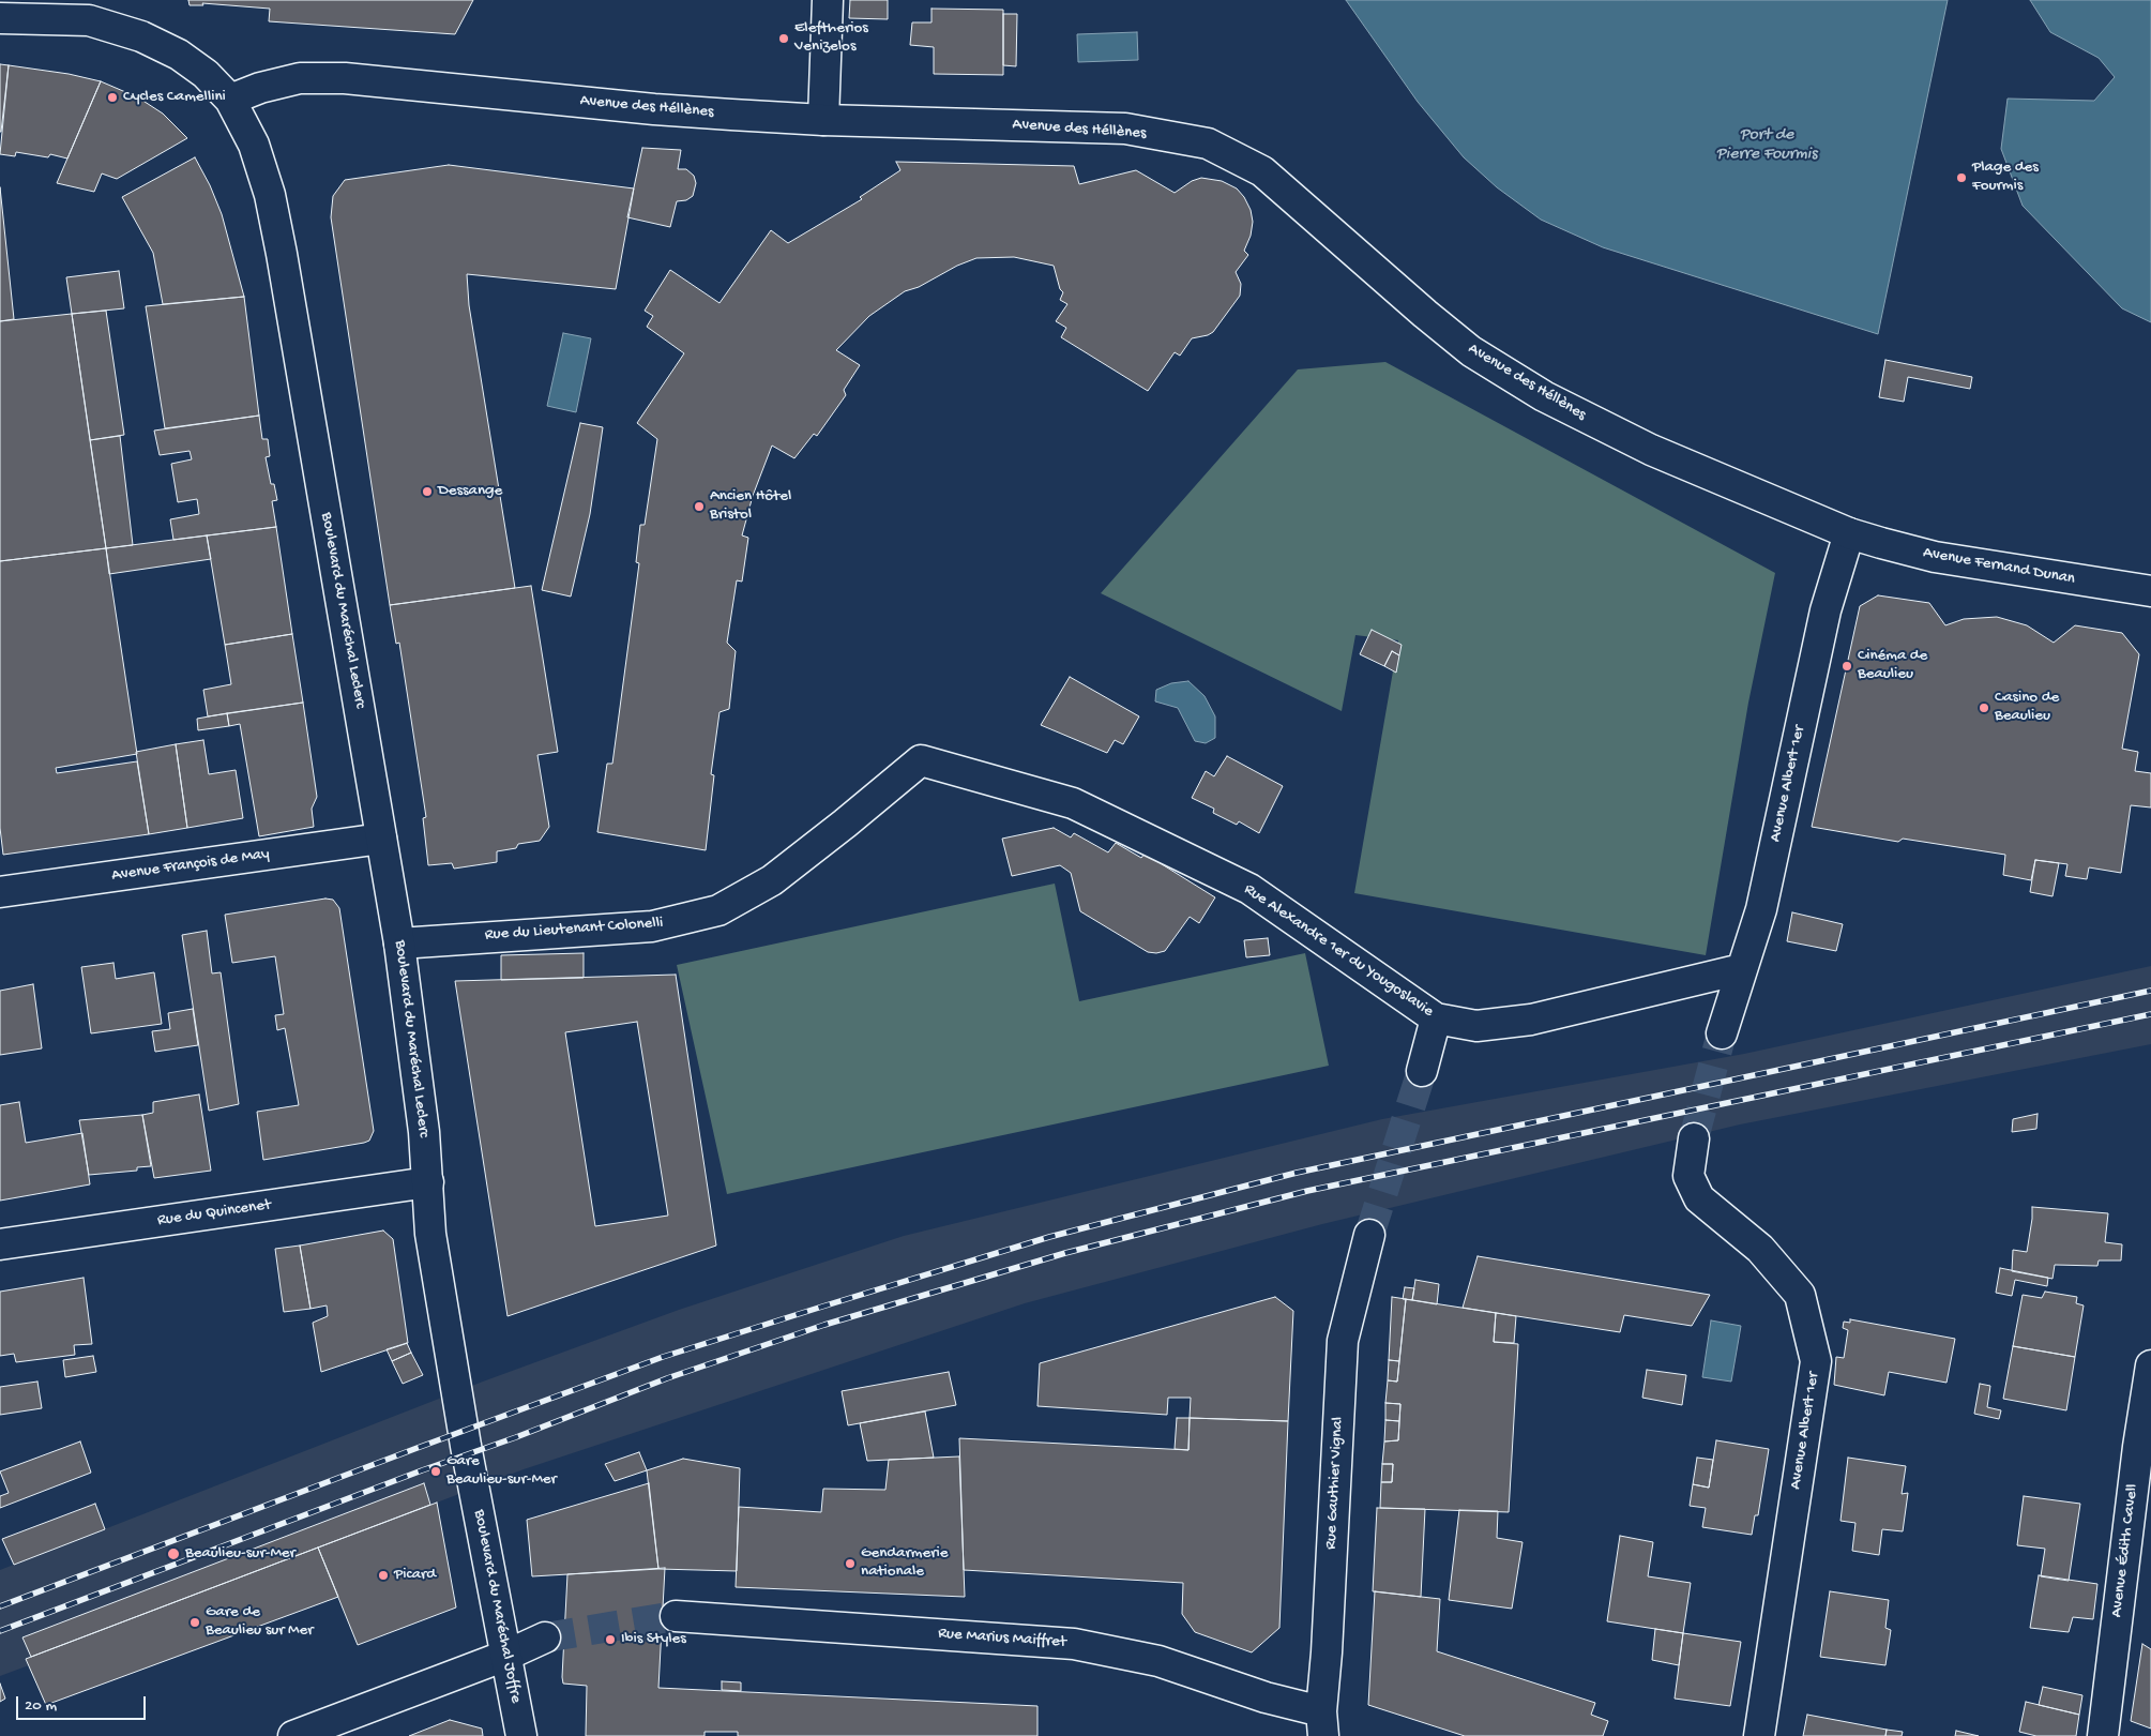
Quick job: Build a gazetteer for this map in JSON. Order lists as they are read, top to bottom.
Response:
{
  "streets": {
    "street": [
      "Avenue des Héllènes",
      "Avenue Fernand Dunan",
      "Boulevard du Maréchal Leclerc",
      "Avenue Albert 1er",
      "Avenue François de May",
      "Rue du Lieutenant Colonelli",
      "Rue Alexandre 1er du Yougoslavie",
      "Rue du Quincenet",
      "Rue Gauthier Vignal",
      "Avenue Édith Cavell",
      "Boulevard du Maréchal Joffre",
      "Rue Marius Maiffret"
    ]
  },
  "crossings": [
    ["Avenue des Héllènes", "Avenue Fernand Dunan"],
    ["Avenue des Héllènes", "Boulevard du Maréchal Leclerc"],
    ["Avenue des Héllènes", "Avenue Albert 1er"],
    ["Avenue Fernand Dunan", "Avenue Albert 1er"],
    ["Boulevard du Maréchal Leclerc", "Avenue François de May"],
    ["Boulevard du Maréchal Leclerc", "Rue du Lieutenant Colonelli"],
    ["Boulevard du Maréchal Leclerc", "Rue du Quincenet"],
    ["Boulevard du Maréchal Leclerc", "Boulevard du Maréchal Joffre"],
    ["Avenue Albert 1er", "Rue Alexandre 1er du Yougoslavie"],
    ["Rue du Lieutenant Colonelli", "Rue Alexandre 1er du Yougoslavie"],
    ["Rue Gauthier Vignal", "Rue Marius Maiffret"]
  ],
  "water": ["Port de Pierre Fourmis"],
  "places": [
    "Eleftherios Venizelos",
    "Cycles Camellini",
    "Plage des Fourmis",
    "Dessange",
    "Ancien Hôtel Bristol",
    "Cinéma de Beaulieu",
    "Casino de Beaulieu",
    "Gare Beaulieu-sur-Mer",
    "Beaulieu-sur-Mer",
    "Gendarmerie nationale",
    "Picard",
    "Gare de Beaulieu sur Mer",
    "Ibis Styles"
  ],
  "scale_bar": "20 m"
}
